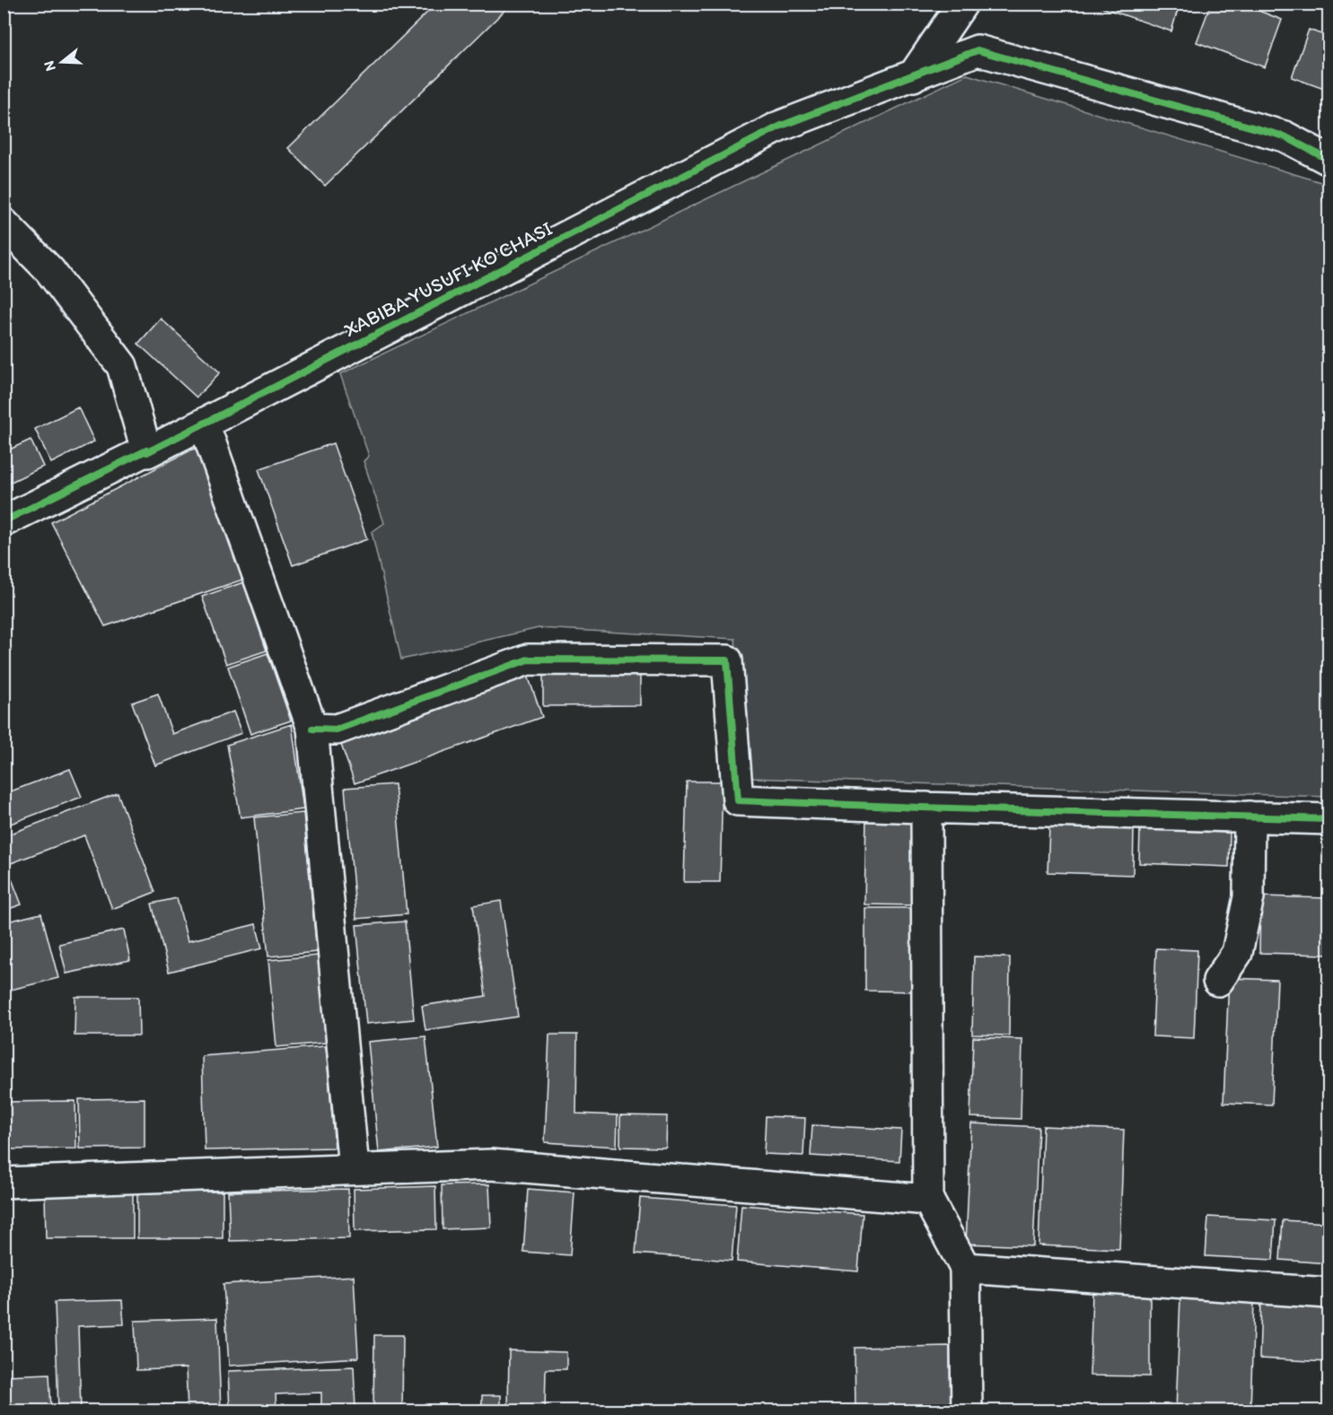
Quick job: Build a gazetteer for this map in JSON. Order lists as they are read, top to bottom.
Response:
{
  "streets": {
    "street": ["XABIBA YUSUFI KO'CHASI"]
  },
  "north": "left"
}
